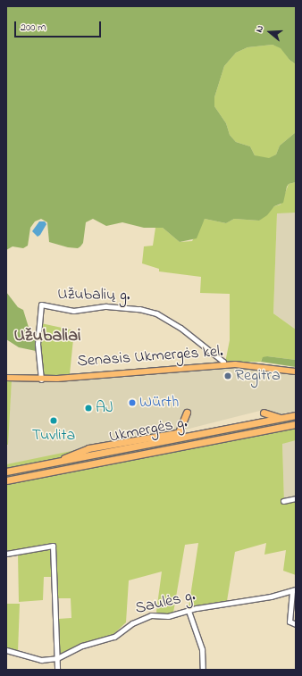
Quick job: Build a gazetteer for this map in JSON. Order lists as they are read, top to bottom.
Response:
{
  "streets": {
    "highway": ["Ukmergės g."],
    "main road": ["Senasis Ukmergės kel."],
    "street": ["Užubalių g.", "Saulės g."]
  },
  "crossings": [
    ["Užubalių g.", "Senasis Ukmergės kel."]
  ],
  "districts": ["Užubaliai"],
  "places": [
    "Regitra",
    "Würth",
    "AJ",
    "Tuvlita"
  ],
  "scale_bar": "200 m",
  "north": "left"
}
